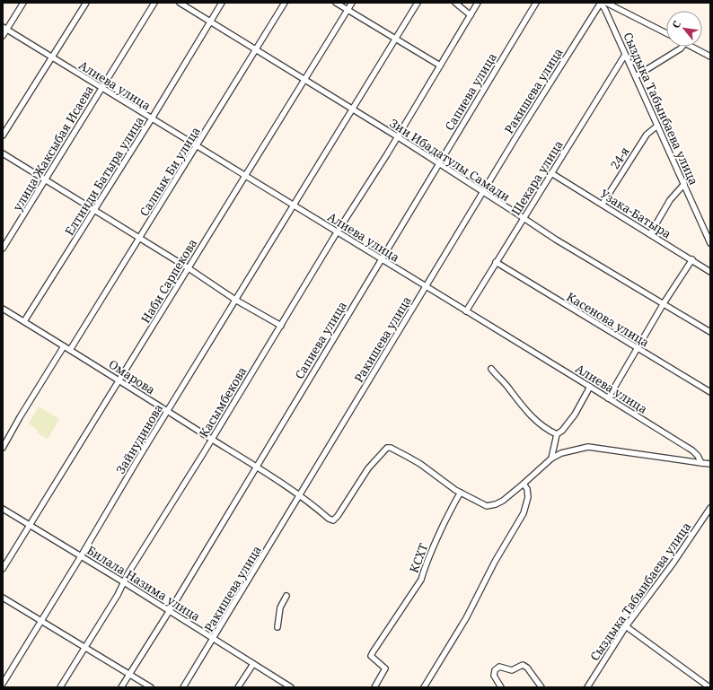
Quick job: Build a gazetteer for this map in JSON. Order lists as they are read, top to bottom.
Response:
{
  "streets": {
    "street": [
      "Алиева улица",
      "Ракишева улица",
      "Сапиева улица",
      "Сыздыка Табынбаева улица",
      "улица Жаксыбая Исаева",
      "24-я",
      "Зии Ибадатулы Самади",
      "Салпык Би улица",
      "Елтинди Батыра улица",
      "Шекара улица",
      "Узака-Батыра",
      "Наби Сарпекова",
      "Касенова улица",
      "Омарова",
      "Касымбекова",
      "Зайнудинова",
      "КСХТ",
      "Билала Назима улица"
    ]
  },
  "crossings": [
    ["Алиева улица", "Ракишева улица"],
    ["Алиева улица", "Сапиева улица"],
    ["Алиева улица", "улица Жаксыбая Исаева"],
    ["Алиева улица", "Салпык Би улица"],
    ["Алиева улица", "Елтинди Батыра улица"],
    ["Алиева улица", "Шекара улица"],
    ["Алиева улица", "Наби Сарпекова"],
    ["Алиева улица", "Касымбекова"],
    ["Алиева улица", "Зайнудинова"],
    ["Ракишева улица", "Сыздыка Табынбаева улица"],
    ["Ракишева улица", "Зии Ибадатулы Самади"],
    ["Ракишева улица", "Омарова"],
    ["Ракишева улица", "Билала Назима улица"],
    ["Сапиева улица", "Зии Ибадатулы Самади"],
    ["Сапиева улица", "Омарова"],
    ["Сапиева улица", "Билала Назима улица"],
    ["Сыздыка Табынбаева улица", "24-я"],
    ["Сыздыка Табынбаева улица", "Шекара улица"],
    ["24-я", "Узака-Батыра"],
    ["Зии Ибадатулы Самади", "Салпык Би улица"],
    ["Зии Ибадатулы Самади", "Елтинди Батыра улица"],
    ["Зии Ибадатулы Самади", "Шекара улица"],
    ["Зии Ибадатулы Самади", "Наби Сарпекова"],
    ["Зии Ибадатулы Самади", "Касымбекова"],
    ["Зии Ибадатулы Самади", "Зайнудинова"],
    ["Салпык Би улица", "Омарова"],
    ["Елтинди Батыра улица", "Омарова"],
    ["Шекара улица", "Узака-Батыра"],
    ["Шекара улица", "Касенова улица"],
    ["Наби Сарпекова", "Омарова"],
    ["Наби Сарпекова", "Билала Назима улица"],
    ["Омарова", "Касымбекова"],
    ["Омарова", "Зайнудинова"],
    ["Омарова", "КСХТ"],
    ["Касымбекова", "Билала Назима улица"],
    ["Зайнудинова", "Билала Назима улица"]
  ],
  "north": "top left"
}
